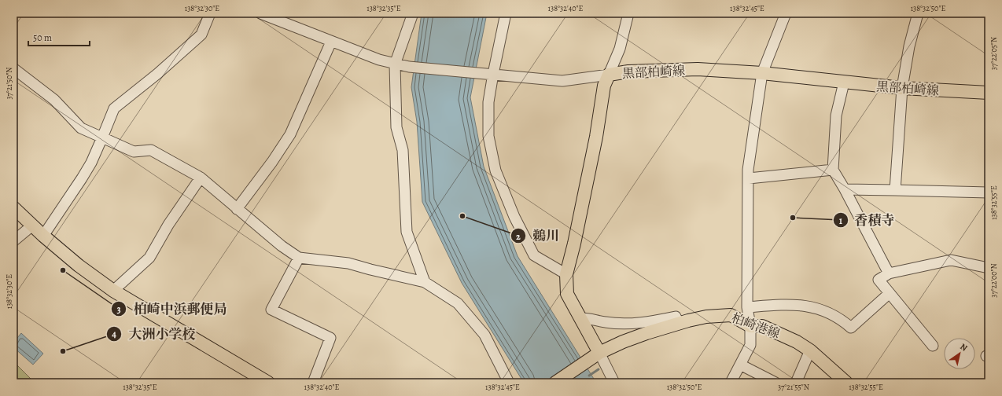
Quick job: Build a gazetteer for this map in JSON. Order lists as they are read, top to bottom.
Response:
{
  "streets": {
    "main road": ["黒部柏崎線", "柏崎港線"]
  },
  "crossings": [
    ["黒部柏崎線", "柏崎港線"]
  ],
  "places": [
    "鵜川",
    "香積寺",
    "柏崎中浜郵便局",
    "大洲小学校"
  ],
  "scale_bar": "50 m",
  "north": "top right",
  "coordinates": [
    "138°32'30\"E",
    "138°32'35\"E",
    "138°32'40\"E",
    "138°32'45\"E",
    "138°32'50\"E",
    "37°22'05\"N",
    "37°21'50\"N",
    "138°32'55\"E",
    "37°22'00\"N",
    "37°21'55\"N"
  ]
}
